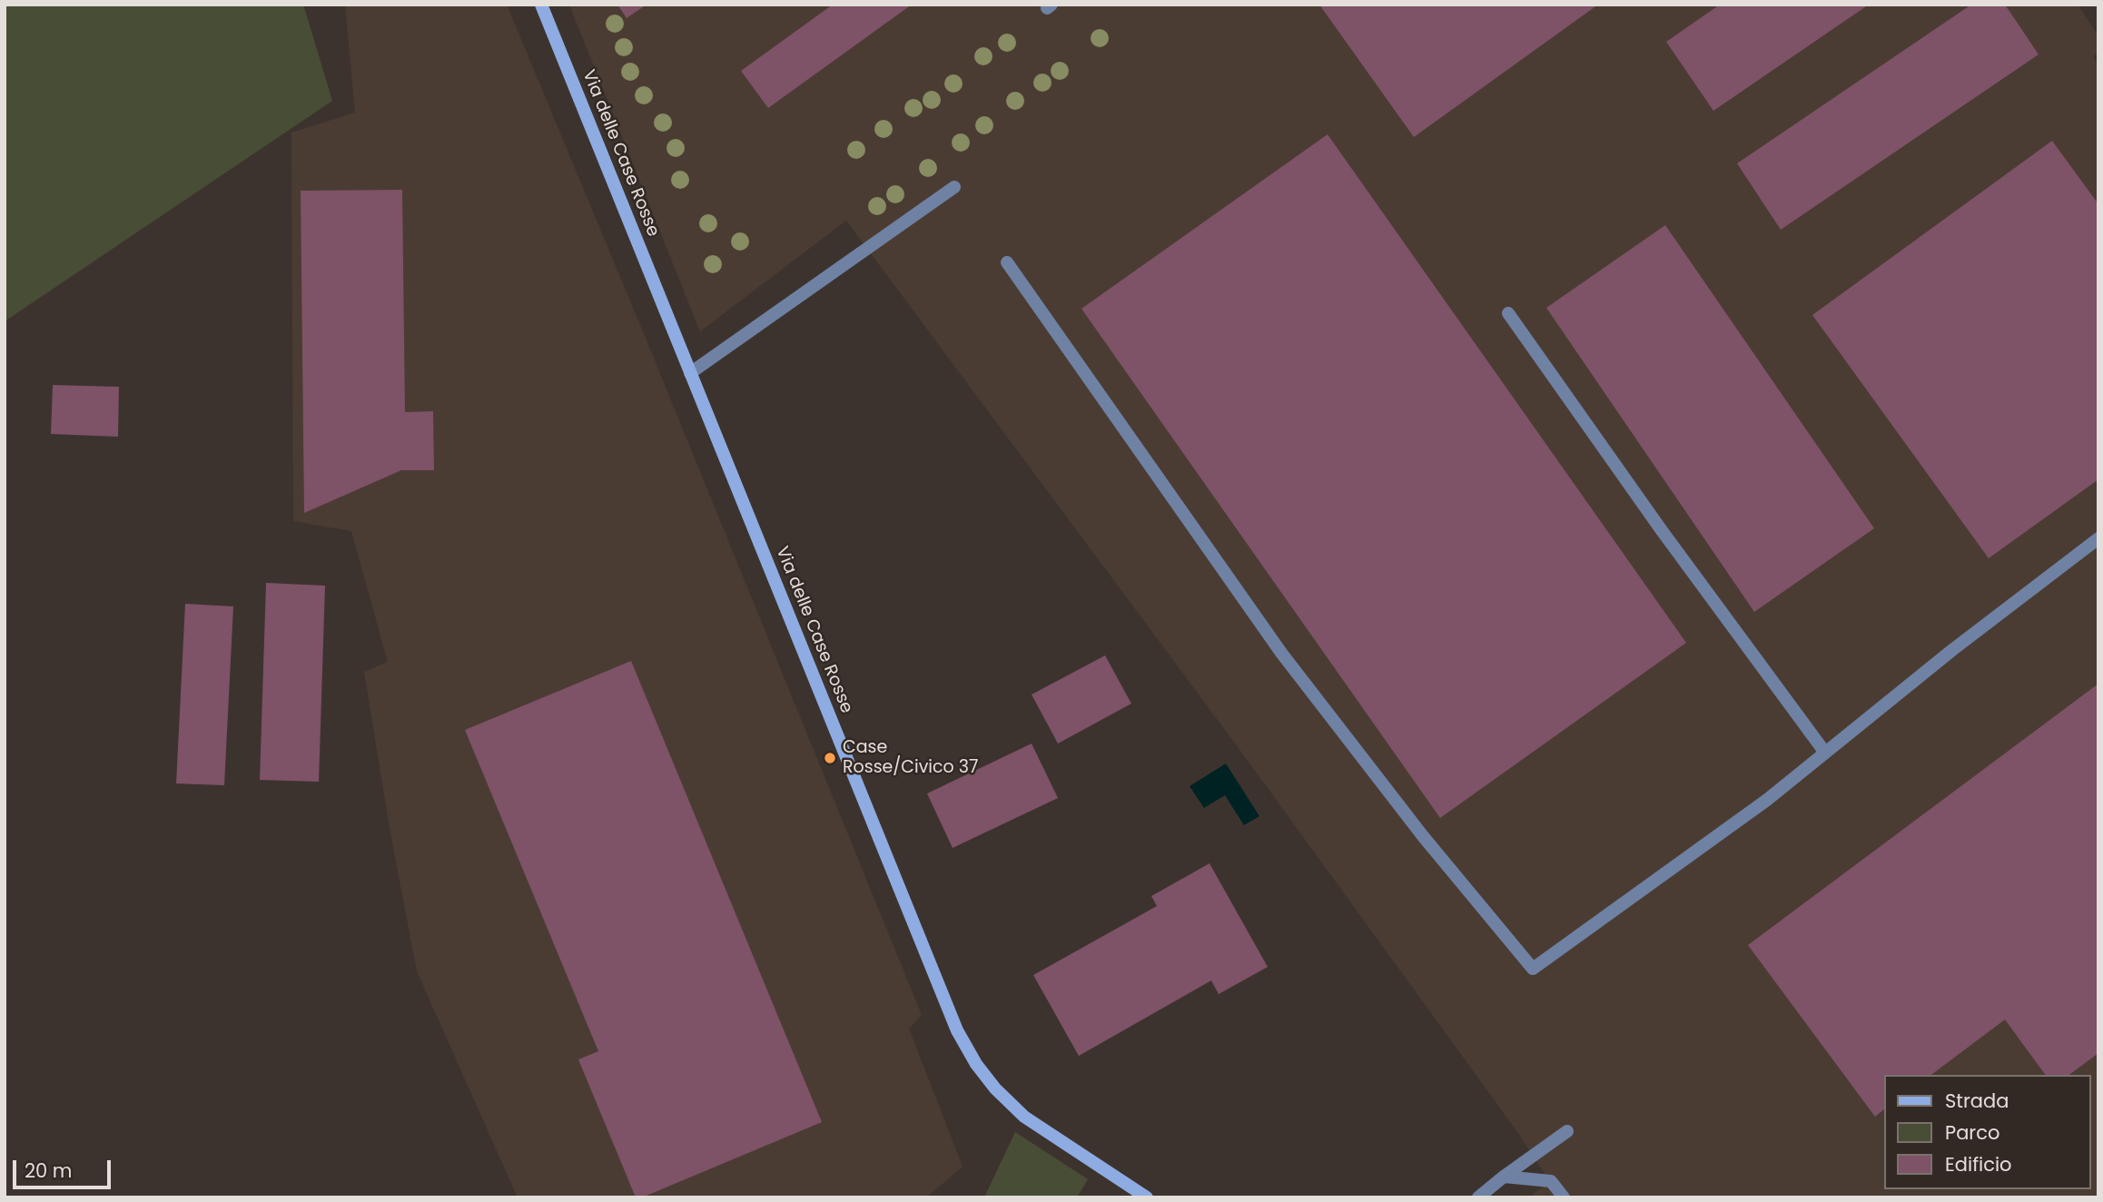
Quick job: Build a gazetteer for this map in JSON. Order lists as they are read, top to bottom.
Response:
{
  "streets": {
    "street": ["Via delle Case Rosse"]
  },
  "places": ["Case Rosse/Civico 37"],
  "legend": ["Strada", "Parco", "Edificio"],
  "scale_bar": "20 m"
}
